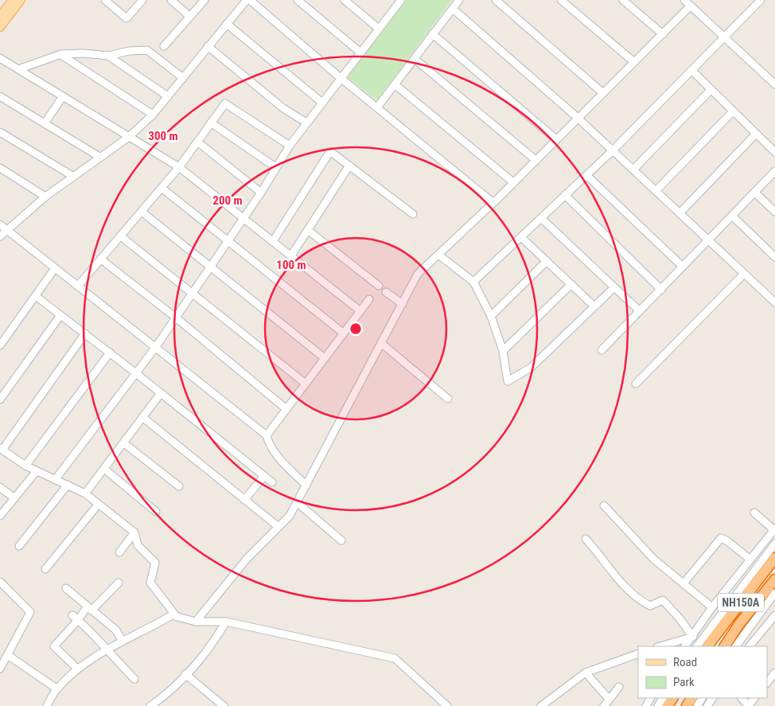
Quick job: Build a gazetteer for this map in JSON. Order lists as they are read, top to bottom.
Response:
{
  "streets": {
    "highway": ["NH150A"]
  },
  "legend": ["Road", "Park"],
  "rings": ["300 m", "200 m", "100 m"]
}
